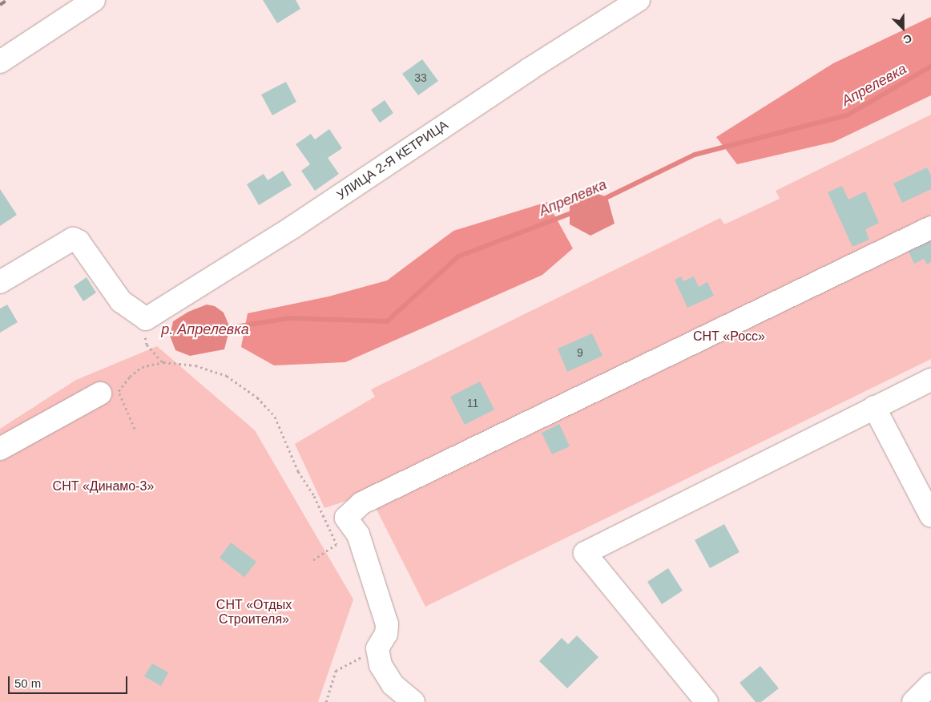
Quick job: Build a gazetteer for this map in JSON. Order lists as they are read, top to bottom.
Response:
{
  "streets": {
    "street": ["УЛИЦА 2-Я КЕТРИЦА"]
  },
  "water": ["Апрелевка", "р. Апрелевка"],
  "parks": ["СНТ «Росс»", "СНТ «Динамо-3»", "СНТ «Отдых Строителя»"],
  "house_numbers": ["33", "9", "11"],
  "scale_bar": "50 m",
  "north": "bottom right"
}
